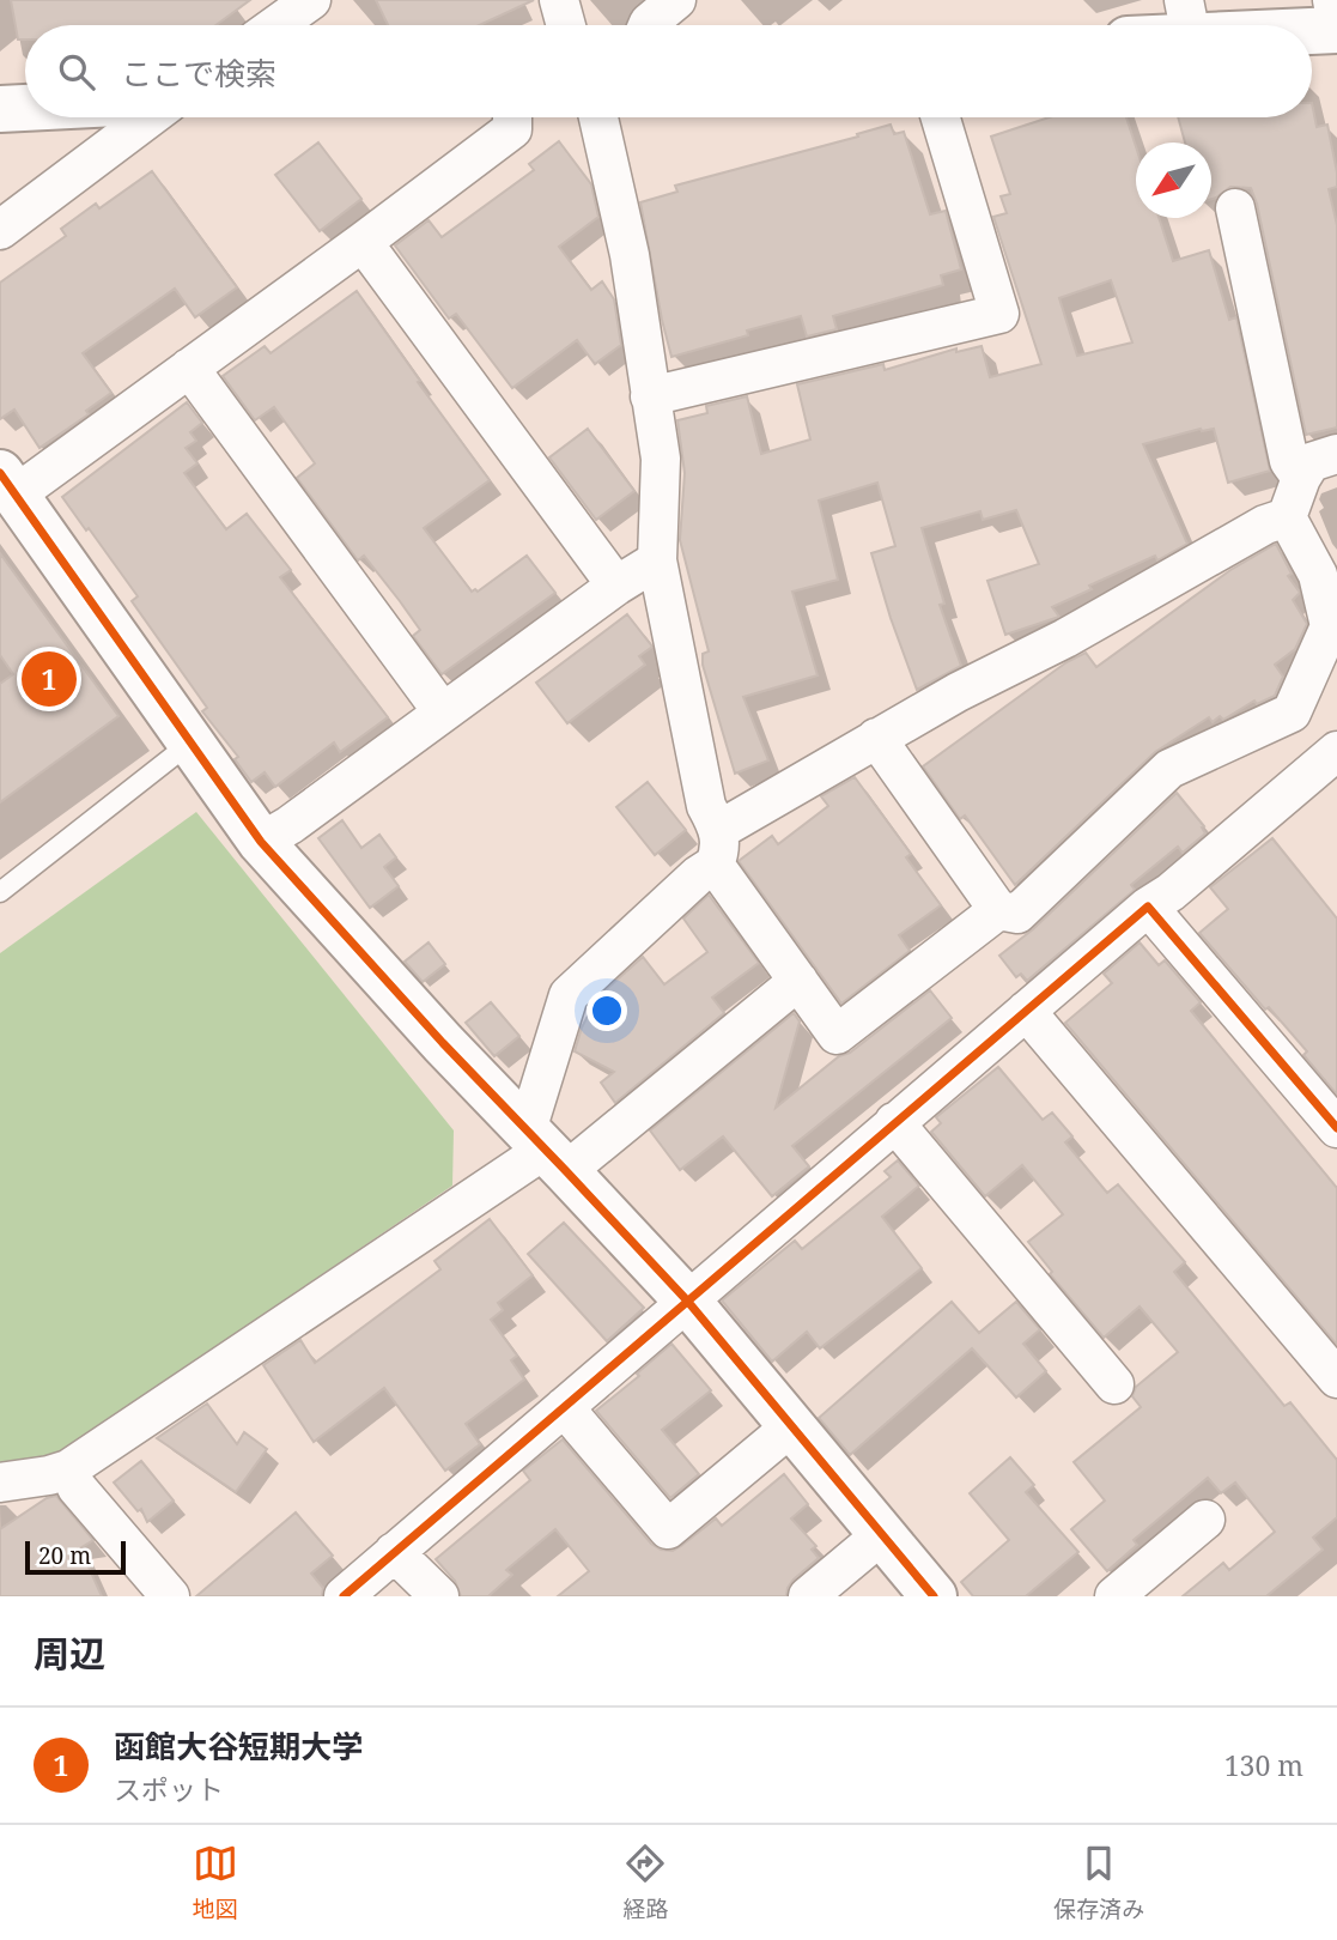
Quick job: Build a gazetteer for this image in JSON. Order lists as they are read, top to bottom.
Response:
{
  "scale_bar": "20 m",
  "north": "bottom left",
  "page": {
    "search": "ここで検索",
    "pins": "1",
    "scale": "20 m",
    "heading": "周辺",
    "list": [
      {
        "mark": "1",
        "name": "函館大谷短期大学",
        "note": "スポット",
        "value": "130 m"
      }
    ],
    "nav": ["地図", "経路", "保存済み"]
  }
}
